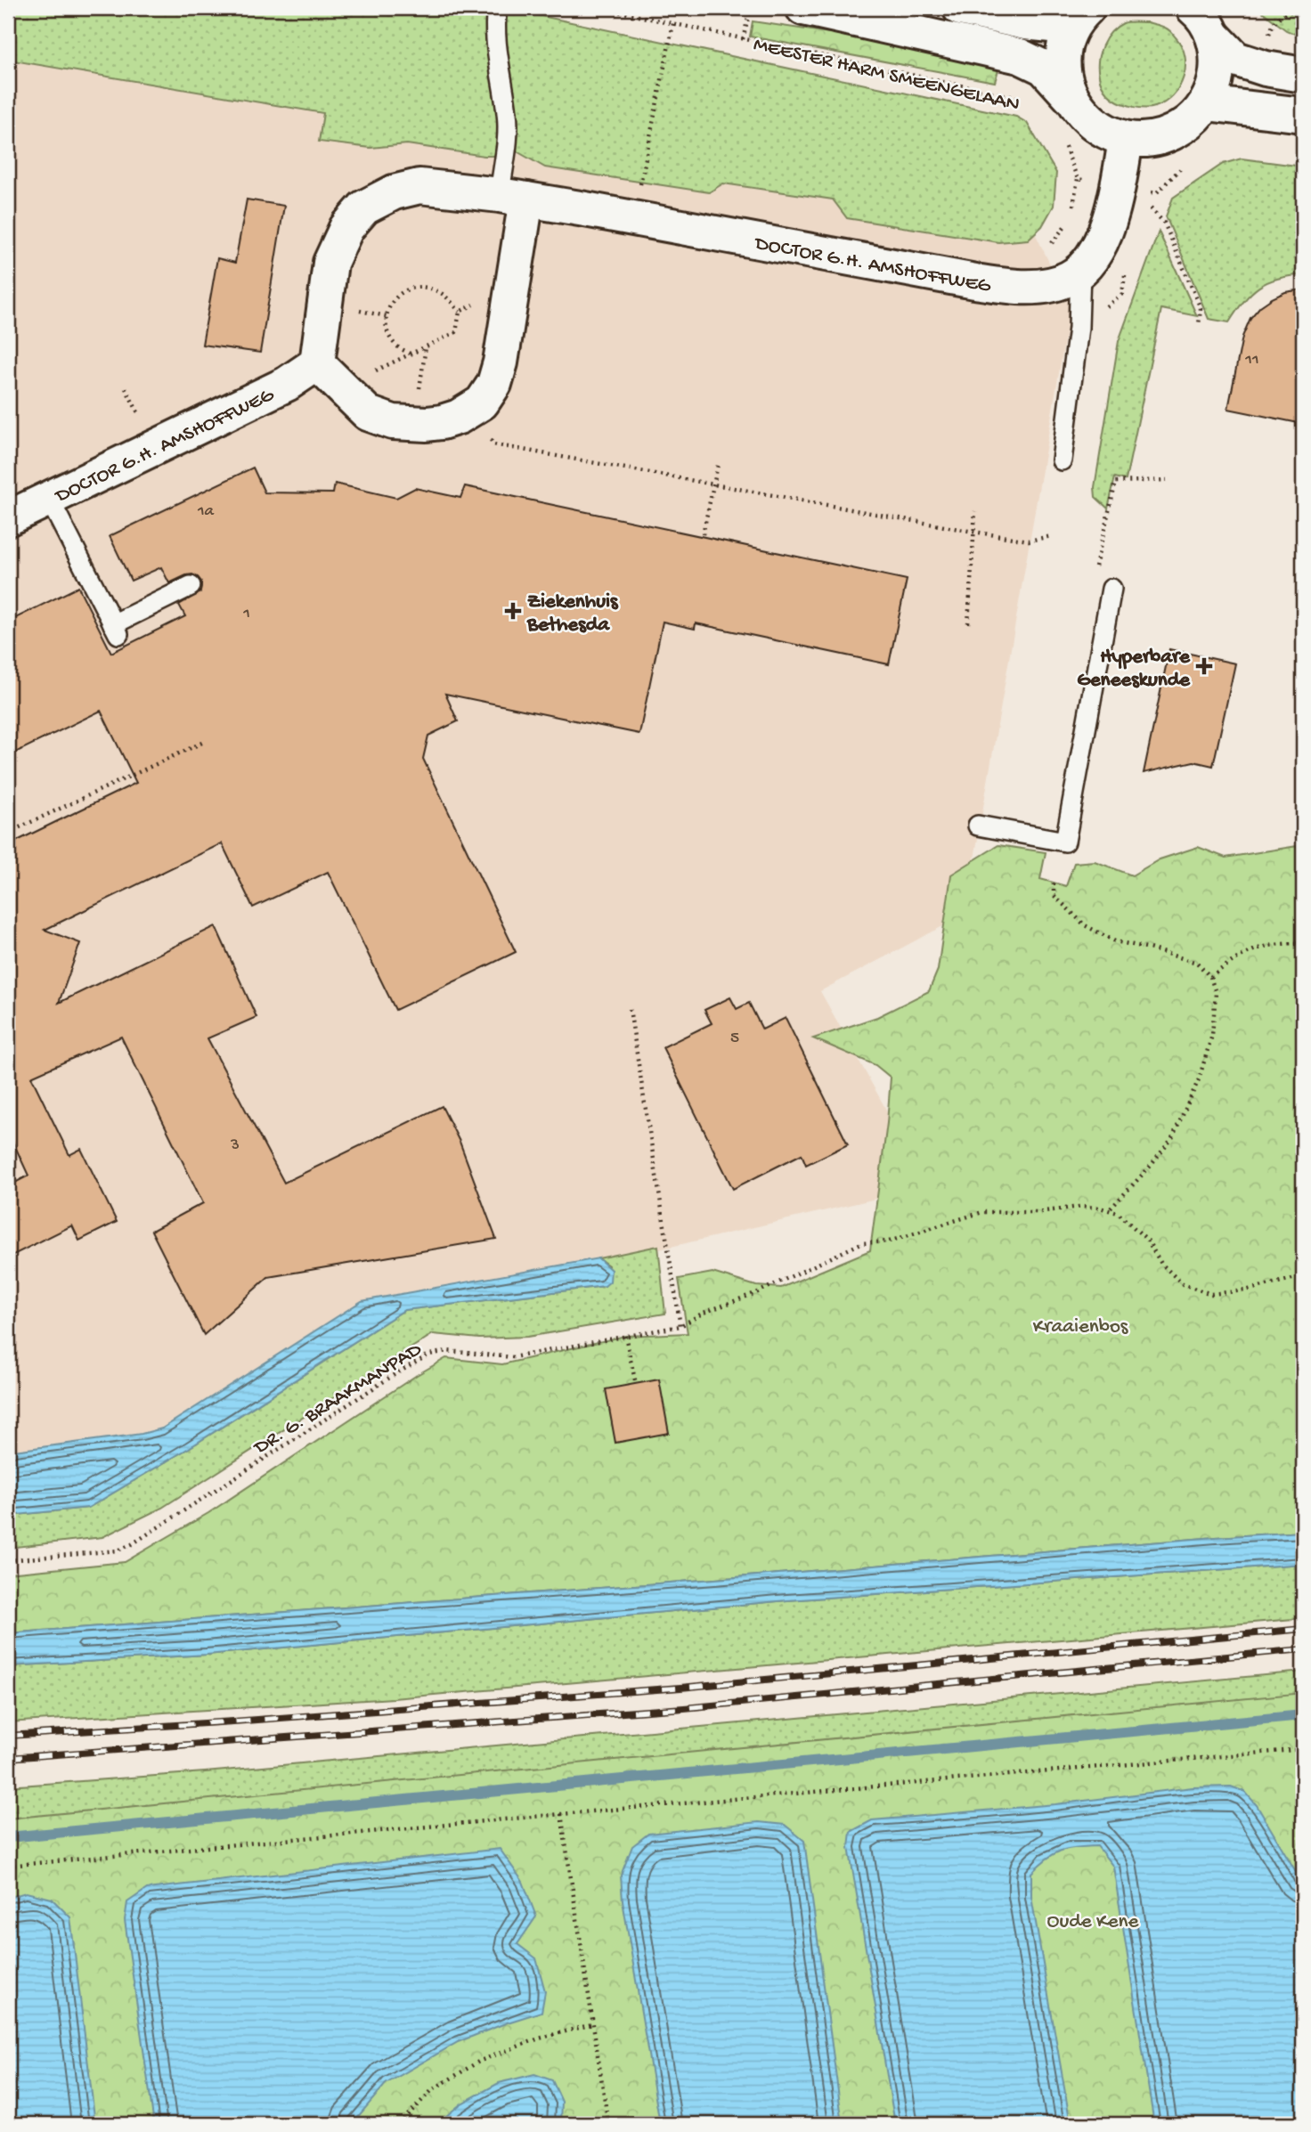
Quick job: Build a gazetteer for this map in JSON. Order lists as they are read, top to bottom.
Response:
{
  "streets": {
    "street": ["MEESTER HARM SMEENGELAAN", "DOCTOR G.H. AMSHOFFWEG"],
    "path": ["DR. G. BRAAKMANPAD"]
  },
  "crossings": [
    ["MEESTER HARM SMEENGELAAN", "DOCTOR G.H. AMSHOFFWEG"]
  ],
  "parks": ["Kraaienbos", "Oude Kene"],
  "places": {
    "health": ["Ziekenhuis Bethesda", "Hyperbare Geneeskunde"]
  },
  "house_numbers": [
    "11",
    "1a",
    "1",
    "5",
    "3"
  ]
}
